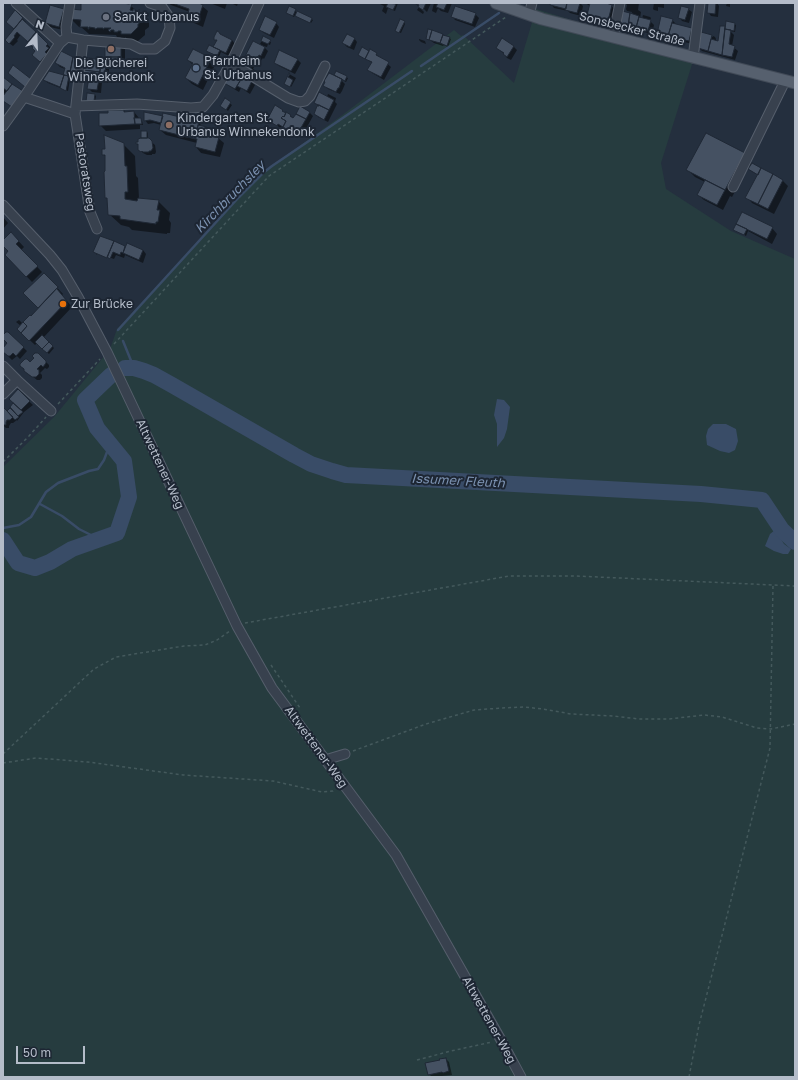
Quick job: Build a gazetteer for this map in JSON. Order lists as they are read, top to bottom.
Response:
{
  "streets": {
    "main road": ["Sonsbecker Straße"],
    "street": ["Pastoratsweg", "Altwettener-Weg"]
  },
  "water": ["Kirchbruchsley", "Issumer Fleuth"],
  "places": [
    "Sankt Urbanus",
    "Die Bücherei Winnekendonk",
    "Pfarrheim St. Urbanus",
    "Kindergarten St. Urbanus Winnekendonk",
    "Zur Brücke"
  ],
  "scale_bar": "50 m",
  "north": "top"
}
